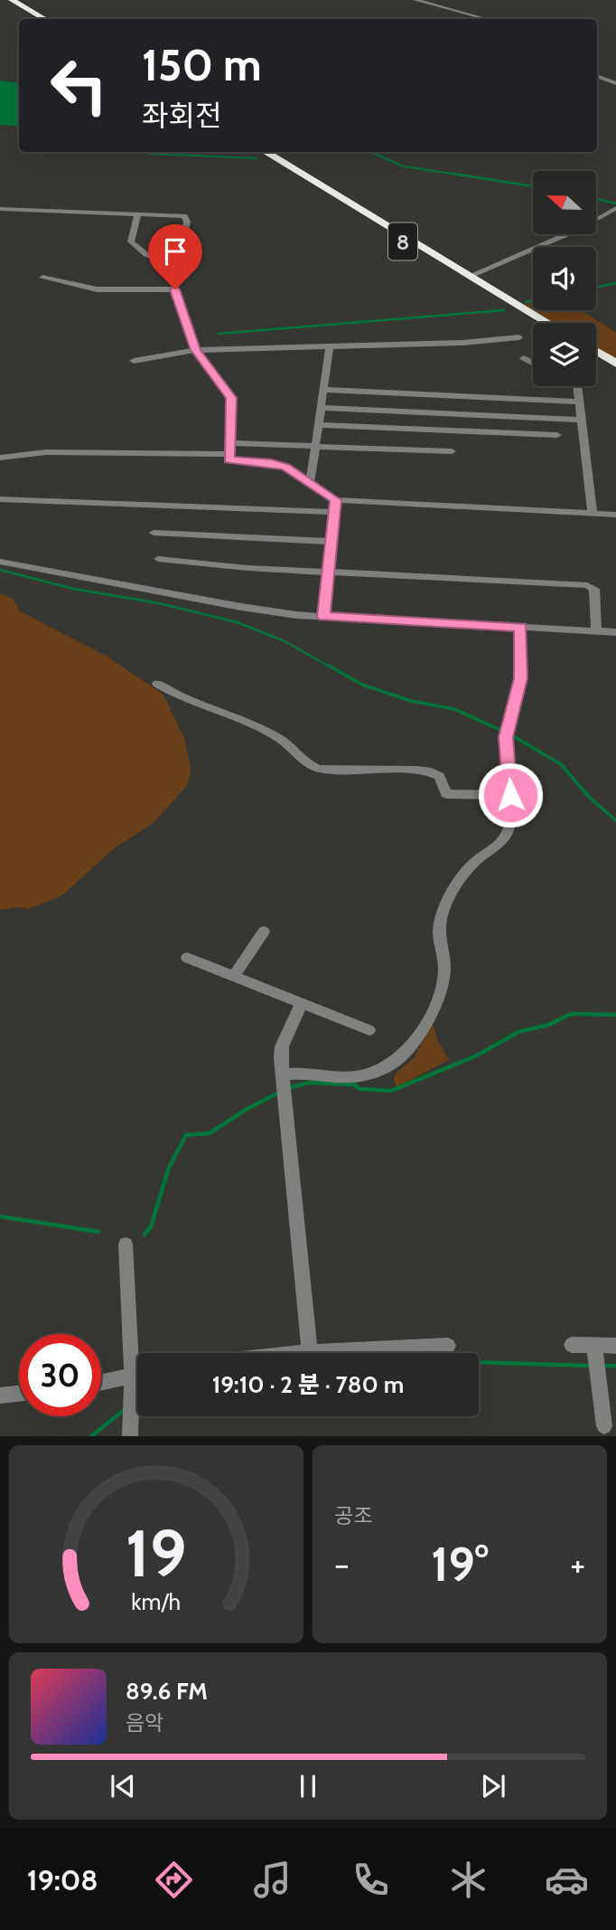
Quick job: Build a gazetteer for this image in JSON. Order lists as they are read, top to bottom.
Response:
{
  "streets": {
    "highway": ["8"]
  },
  "north": "left",
  "page": {
    "turn": ["150 m", "좌회전"],
    "limit": "30",
    "trip": "19:10 · 2 분 · 780 m",
    "tile": "공조",
    "heat": ["−", "19°", "+"],
    "song": ["89.6 FM", "음악"],
    "tabs": "19:08",
    "gauge": ["19", "km/h"]
  }
}
